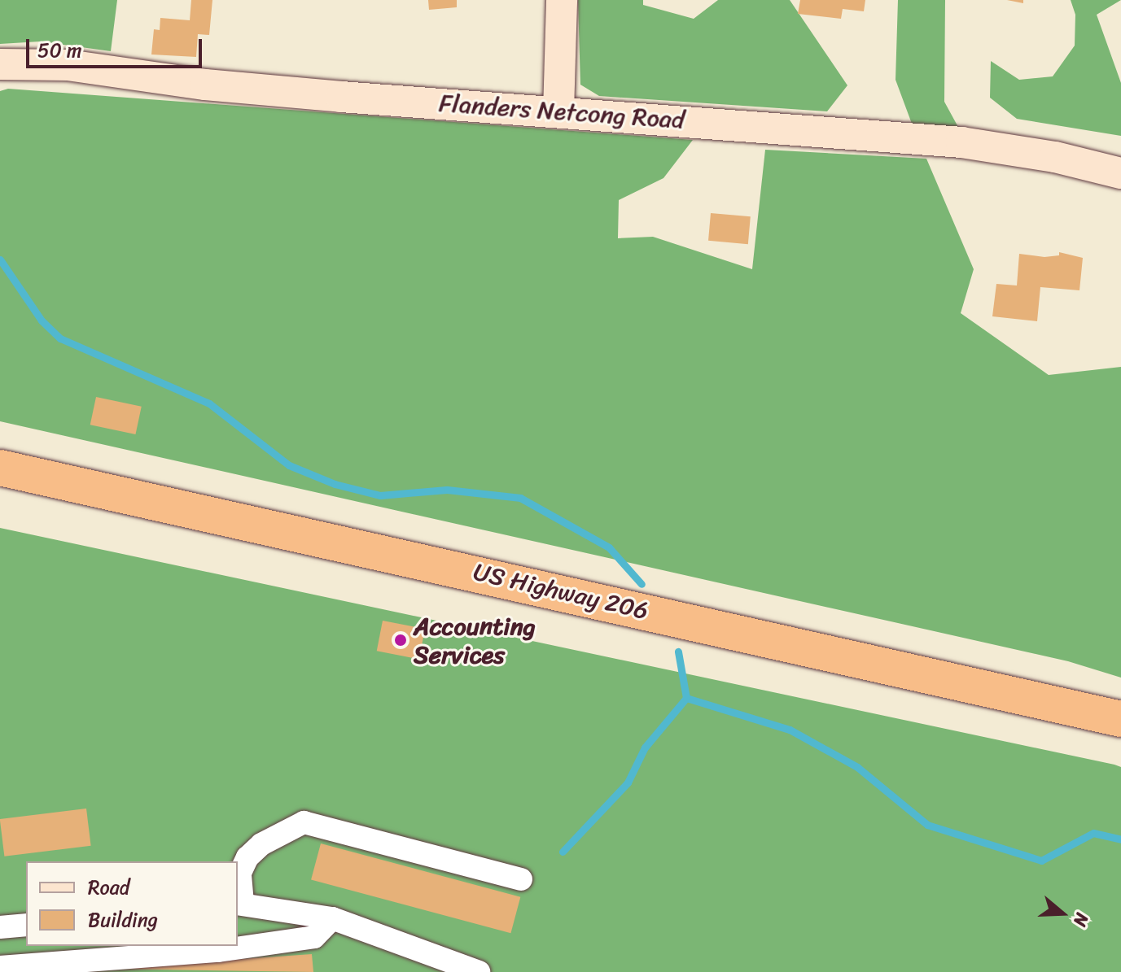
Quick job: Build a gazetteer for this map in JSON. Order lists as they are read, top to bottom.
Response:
{
  "streets": {
    "highway": ["US Highway 206"],
    "main road": ["Flanders Netcong Road"]
  },
  "places": ["Accounting Services"],
  "legend": ["Road", "Building"],
  "scale_bar": "50 m",
  "north": "right"
}
